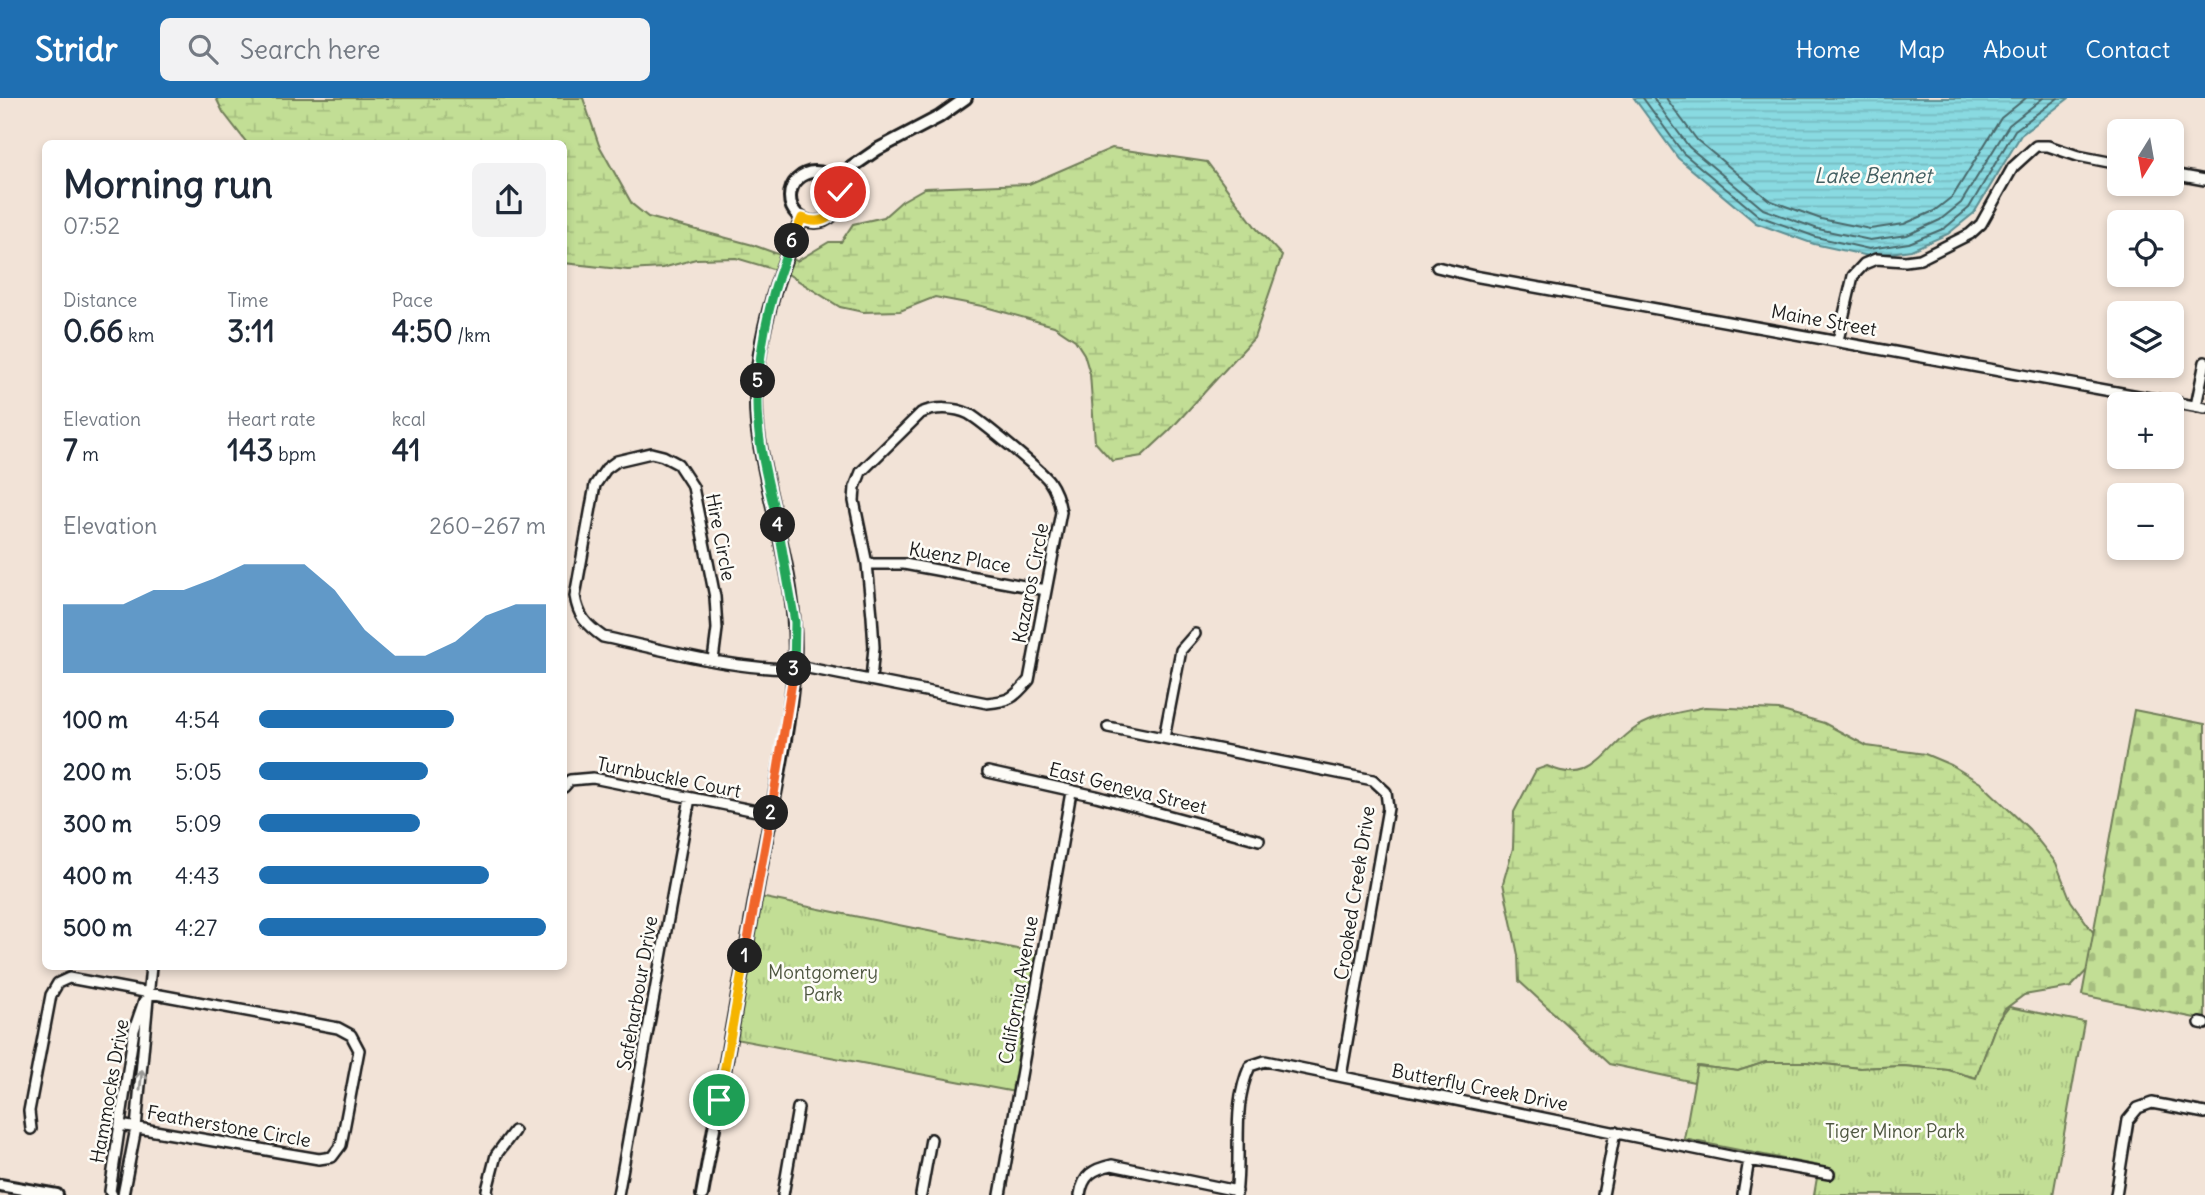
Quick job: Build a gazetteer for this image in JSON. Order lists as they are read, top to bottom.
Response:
{
  "streets": {
    "street": [
      "Maine Street",
      "Hire Circle",
      "Kuenz Place",
      "Kazaros Circle",
      "Turnbuckle Court",
      "East Geneva Street",
      "Crooked Creek Drive",
      "California Avenue",
      "Safeharbour Drive",
      "Butterfly Creek Drive",
      "Hammocks Drive",
      "Featherstone Circle"
    ]
  },
  "crossings": [
    ["Hire Circle", "Kazaros Circle"],
    ["Kuenz Place", "Kazaros Circle"],
    ["Turnbuckle Court", "Safeharbour Drive"],
    ["East Geneva Street", "California Avenue"],
    ["Crooked Creek Drive", "Butterfly Creek Drive"],
    ["Hammocks Drive", "Featherstone Circle"]
  ],
  "water": ["Lake Bennet"],
  "parks": ["Montgomery Park", "Tiger Minor Park"],
  "north": "bottom",
  "page": {
    "header": "Stridr",
    "search": "Search here",
    "nav": [
      "Home",
      "Map",
      "About",
      "Contact"
    ],
    "map_buttons": ["+", "−"],
    "heading": ["Morning run", "07:52"],
    "pins": [
      "6",
      "5",
      "4",
      "3",
      "2",
      "1"
    ],
    "stats": [
      ["Distance", "0.66 km"],
      ["Time", "3:11"],
      ["Pace", "4:50 /km"],
      ["Elevation", "7 m"],
      ["Heart rate", "143 bpm"],
      ["kcal", "41"]
    ],
    "chart": ["Elevation", "260–267 m"],
    "list": [
      {
        "name": "100 m",
        "note": "4:54"
      },
      {
        "name": "200 m",
        "note": "5:05"
      },
      {
        "name": "300 m",
        "note": "5:09"
      },
      {
        "name": "400 m",
        "note": "4:43"
      },
      {
        "name": "500 m",
        "note": "4:27"
      }
    ]
  }
}
